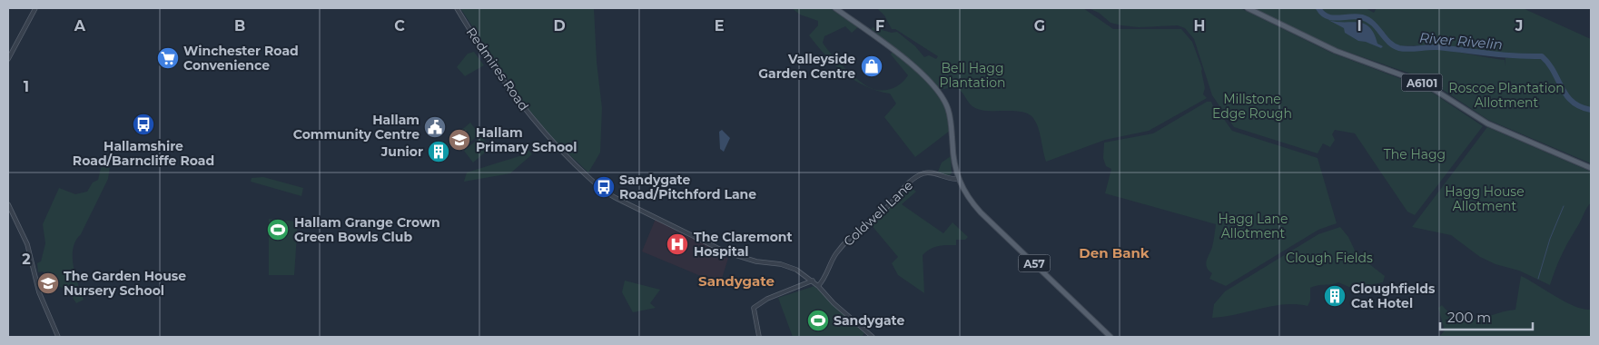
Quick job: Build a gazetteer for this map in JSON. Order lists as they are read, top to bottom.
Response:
{
  "streets": {
    "main road": ["A6101", "A57"],
    "street": ["Redmires Road", "Coldwell Lane"]
  },
  "crossings": [
    ["Redmires Road", "Coldwell Lane"],
    ["Coldwell Lane", "A57"]
  ],
  "districts": ["Den Bank", "Sandygate"],
  "water": ["River Rivelin"],
  "parks": [
    "Bell Hagg Plantation",
    "Roscoe Plantation Allotment",
    "Millstone Edge Rough",
    "The Hagg",
    "Hagg House Allotment",
    "Hagg Lane Allotment",
    "Clough Fields"
  ],
  "places": {
    "supermarket": ["Winchester Road Convenience"],
    "shop": ["Valleyside Garden Centre"],
    "bus stop": ["Hallamshire Road/Barncliffe Road", "Sandygate Road/Pitchford Lane"],
    "public building": ["Hallam Community Centre"],
    "school or university": ["Hallam Primary School", "The Garden House Nursery School"],
    "building": ["Junior", "Cloughfields Cat Hotel"],
    "sports": ["Hallam Grange Crown Green Bowls Club", "Sandygate"],
    "hospital": ["The Claremont Hospital"]
  },
  "scale_bar": "200 m",
  "grid": {
    "columns": [
      "A",
      "B",
      "C",
      "D",
      "E",
      "F",
      "G",
      "H",
      "I",
      "J"
    ],
    "rows": ["1", "2"]
  }
}
